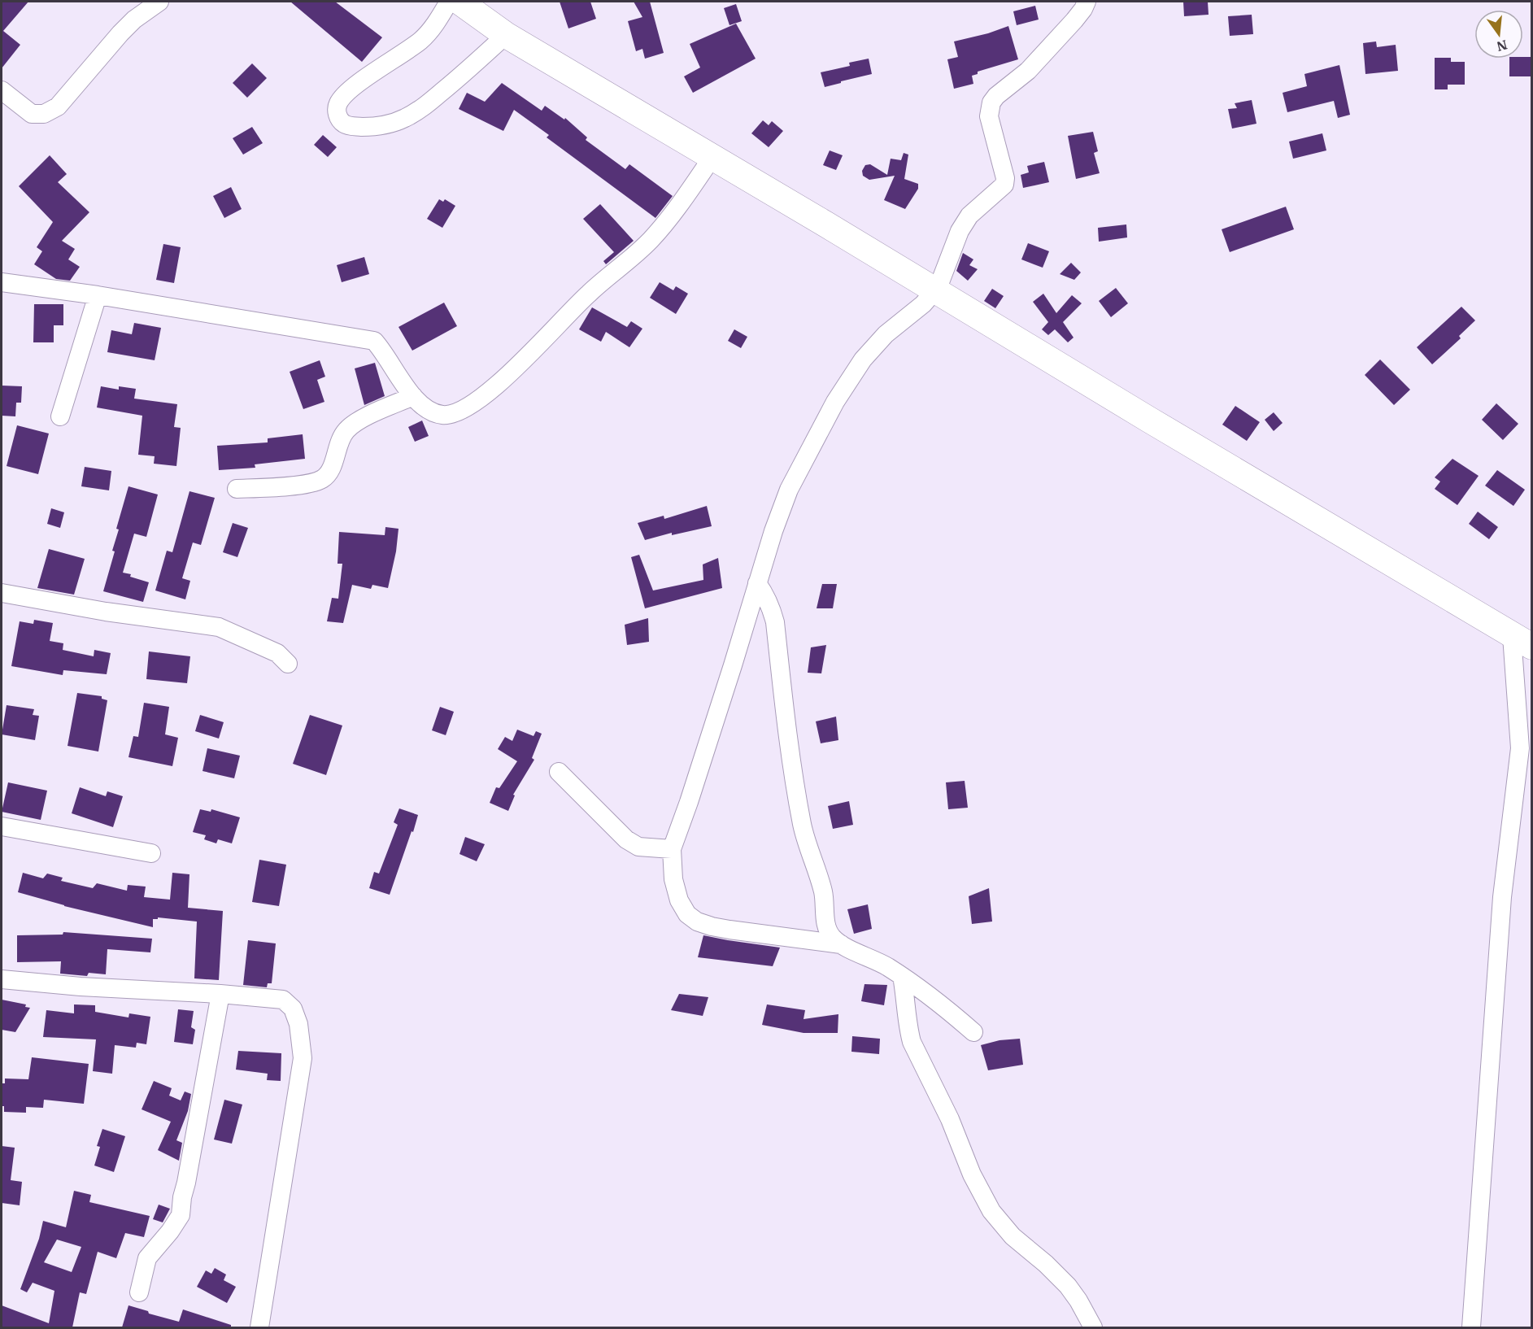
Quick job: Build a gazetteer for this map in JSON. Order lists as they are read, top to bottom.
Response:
{
  "north": "bottom"
}
